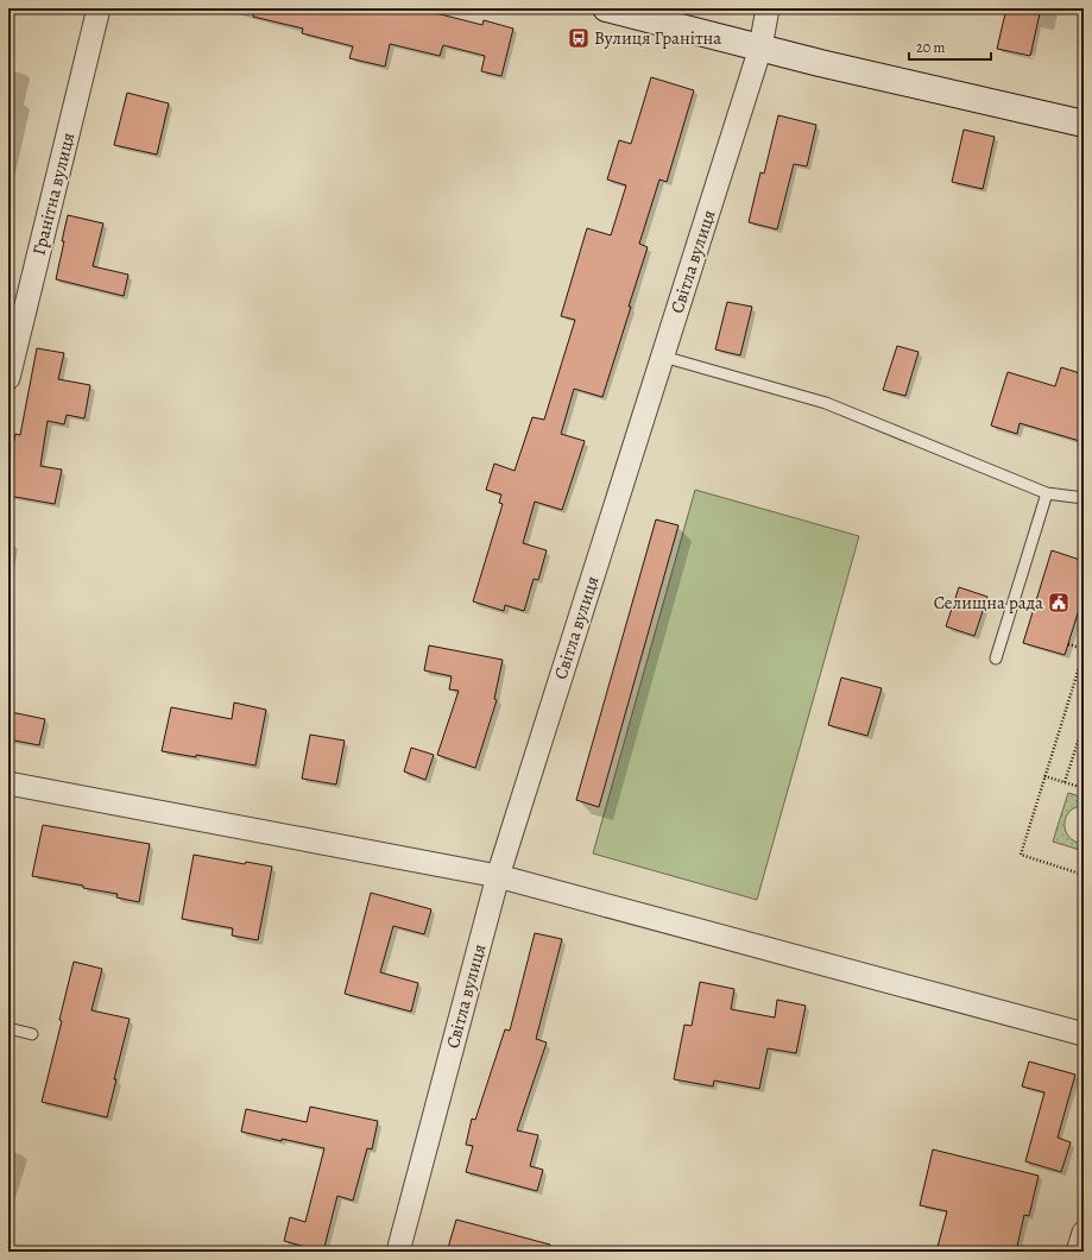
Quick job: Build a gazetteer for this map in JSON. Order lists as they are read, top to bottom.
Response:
{
  "streets": {
    "street": ["Гранітна вулиця", "Світла вулиця"]
  },
  "places": {
    "bus stop": ["Вулиця Гранітна"],
    "public building": ["Селищна рада"]
  },
  "scale_bar": "20 m"
}
